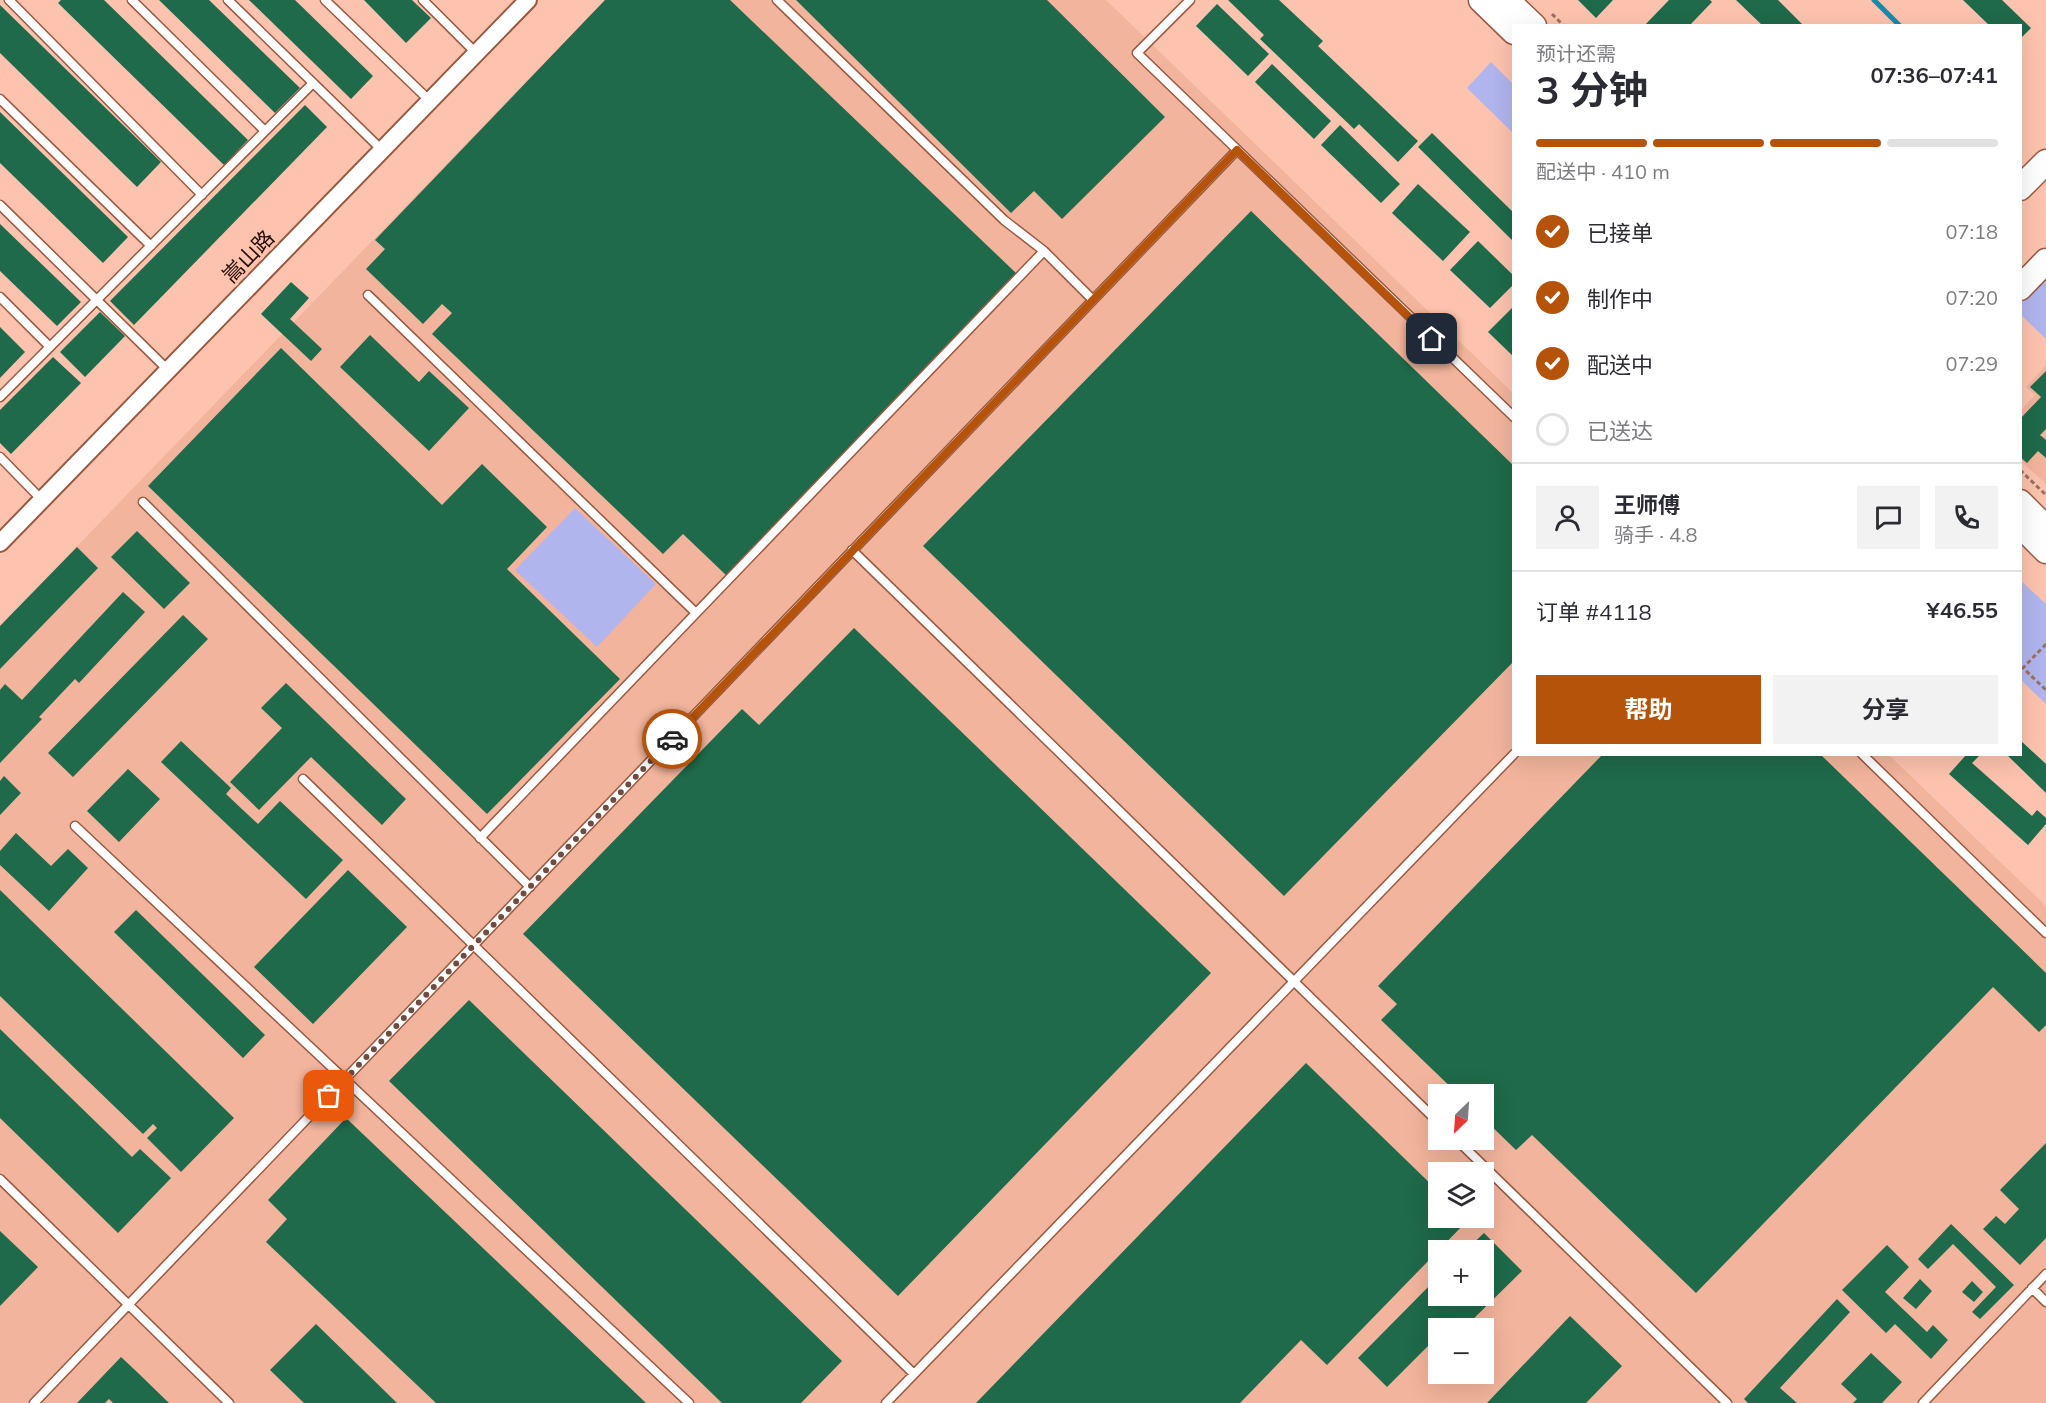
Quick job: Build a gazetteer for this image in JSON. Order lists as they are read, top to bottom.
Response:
{
  "streets": {
    "street": ["嵩山路"]
  },
  "north": "bottom left",
  "page": {
    "heading": ["3 分钟", "预计还需", "07:36–07:41"],
    "panel": [
      "王师傅",
      "骑手 · 4.8",
      "订单 #4118",
      "¥46.55"
    ],
    "bar": "配送中 · 410 m",
    "list": [
      ["已接单", "07:18"],
      ["制作中", "07:20"],
      ["配送中", "07:29"],
      "已送达"
    ],
    "buttons": ["帮助", "分享"],
    "map_buttons": ["+", "−"]
  }
}
